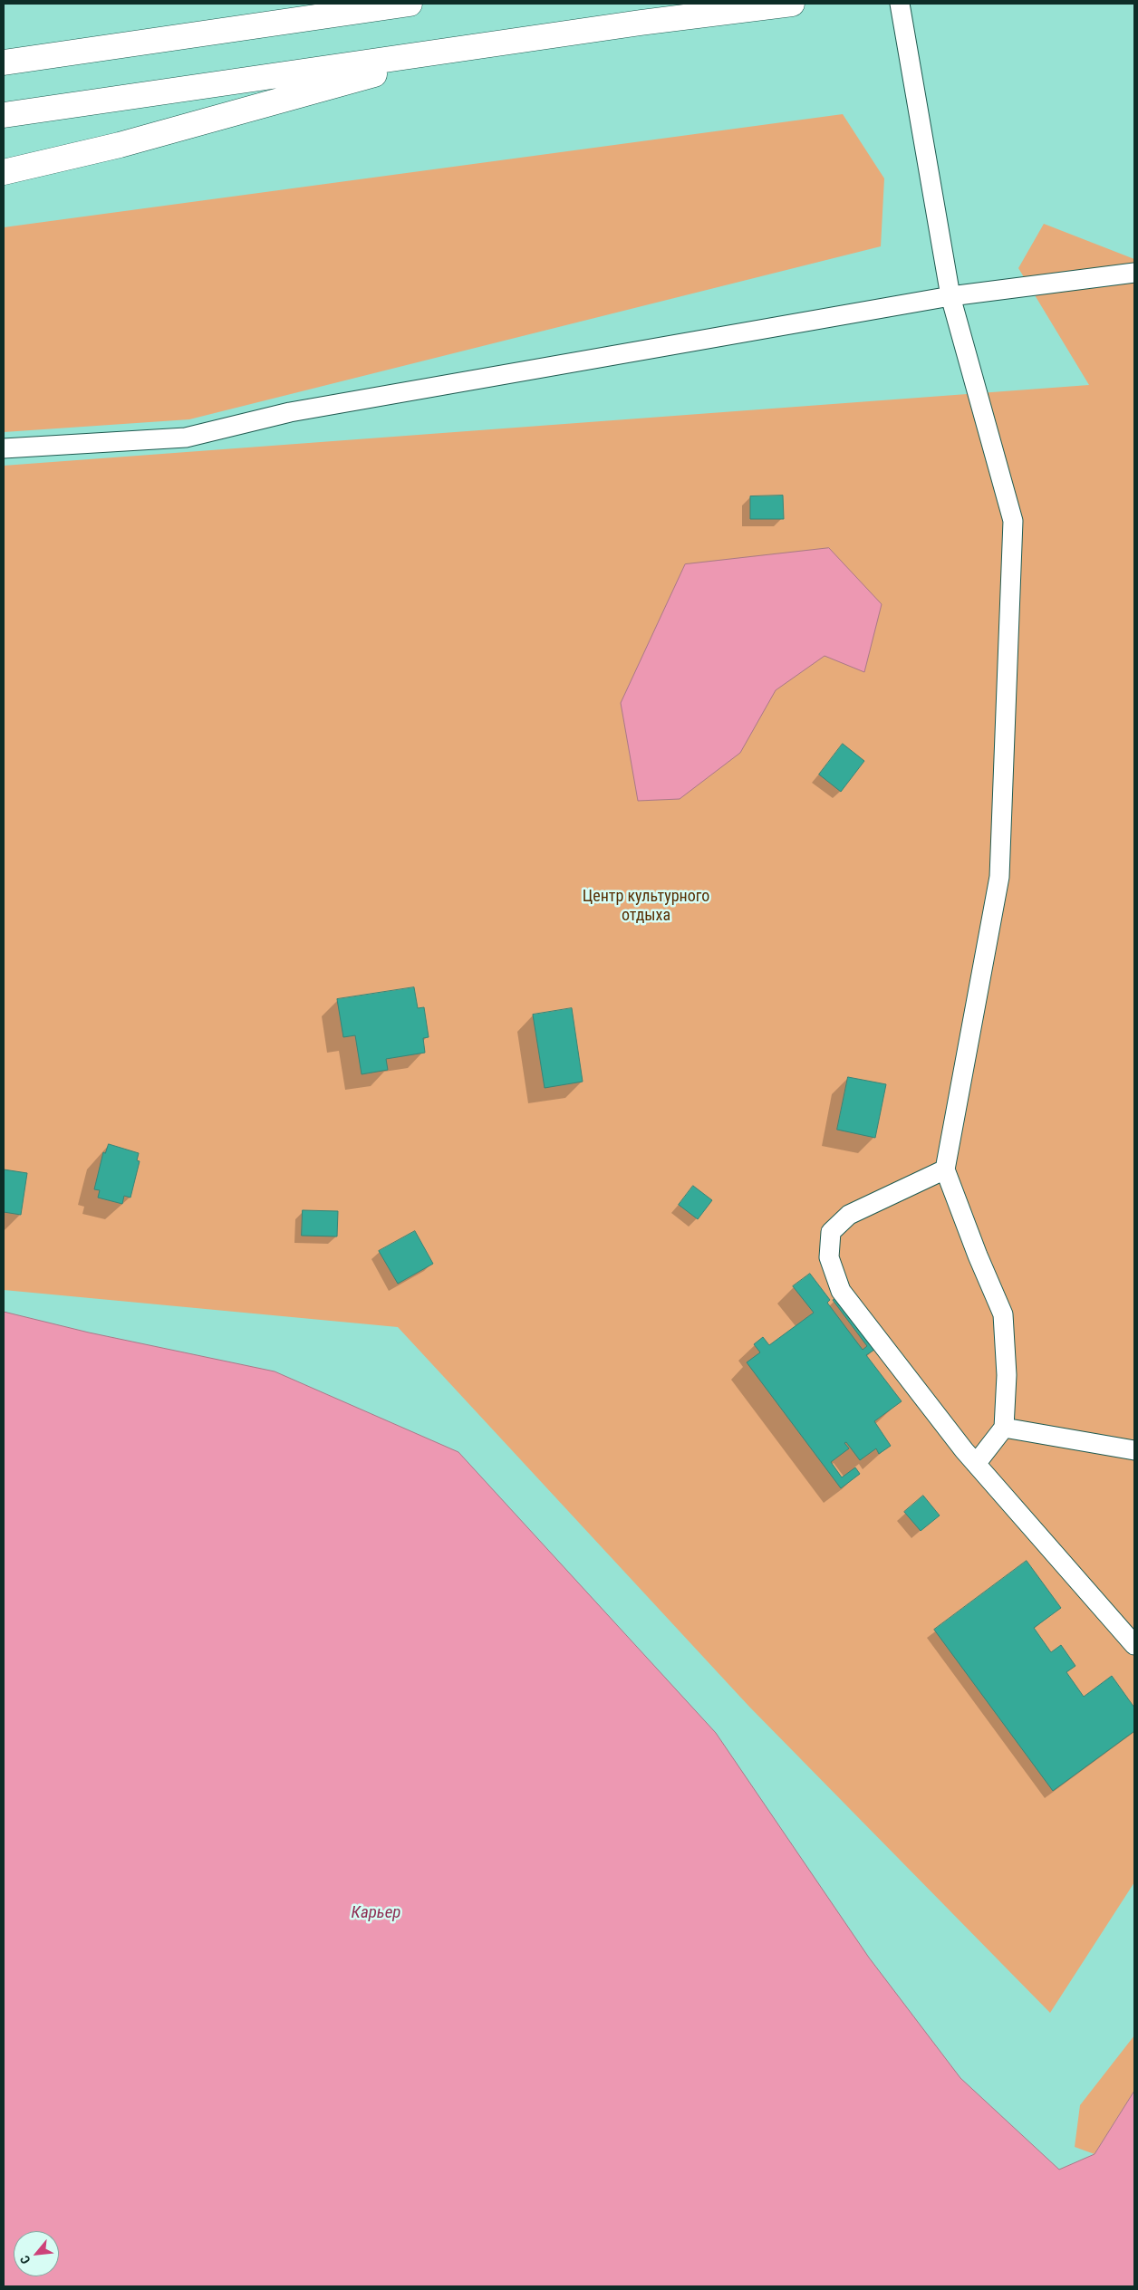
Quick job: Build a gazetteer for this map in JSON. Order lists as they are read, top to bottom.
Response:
{
  "water": ["Карьер"],
  "parks": ["Центр культурного отдыха"],
  "north": "bottom left"
}
